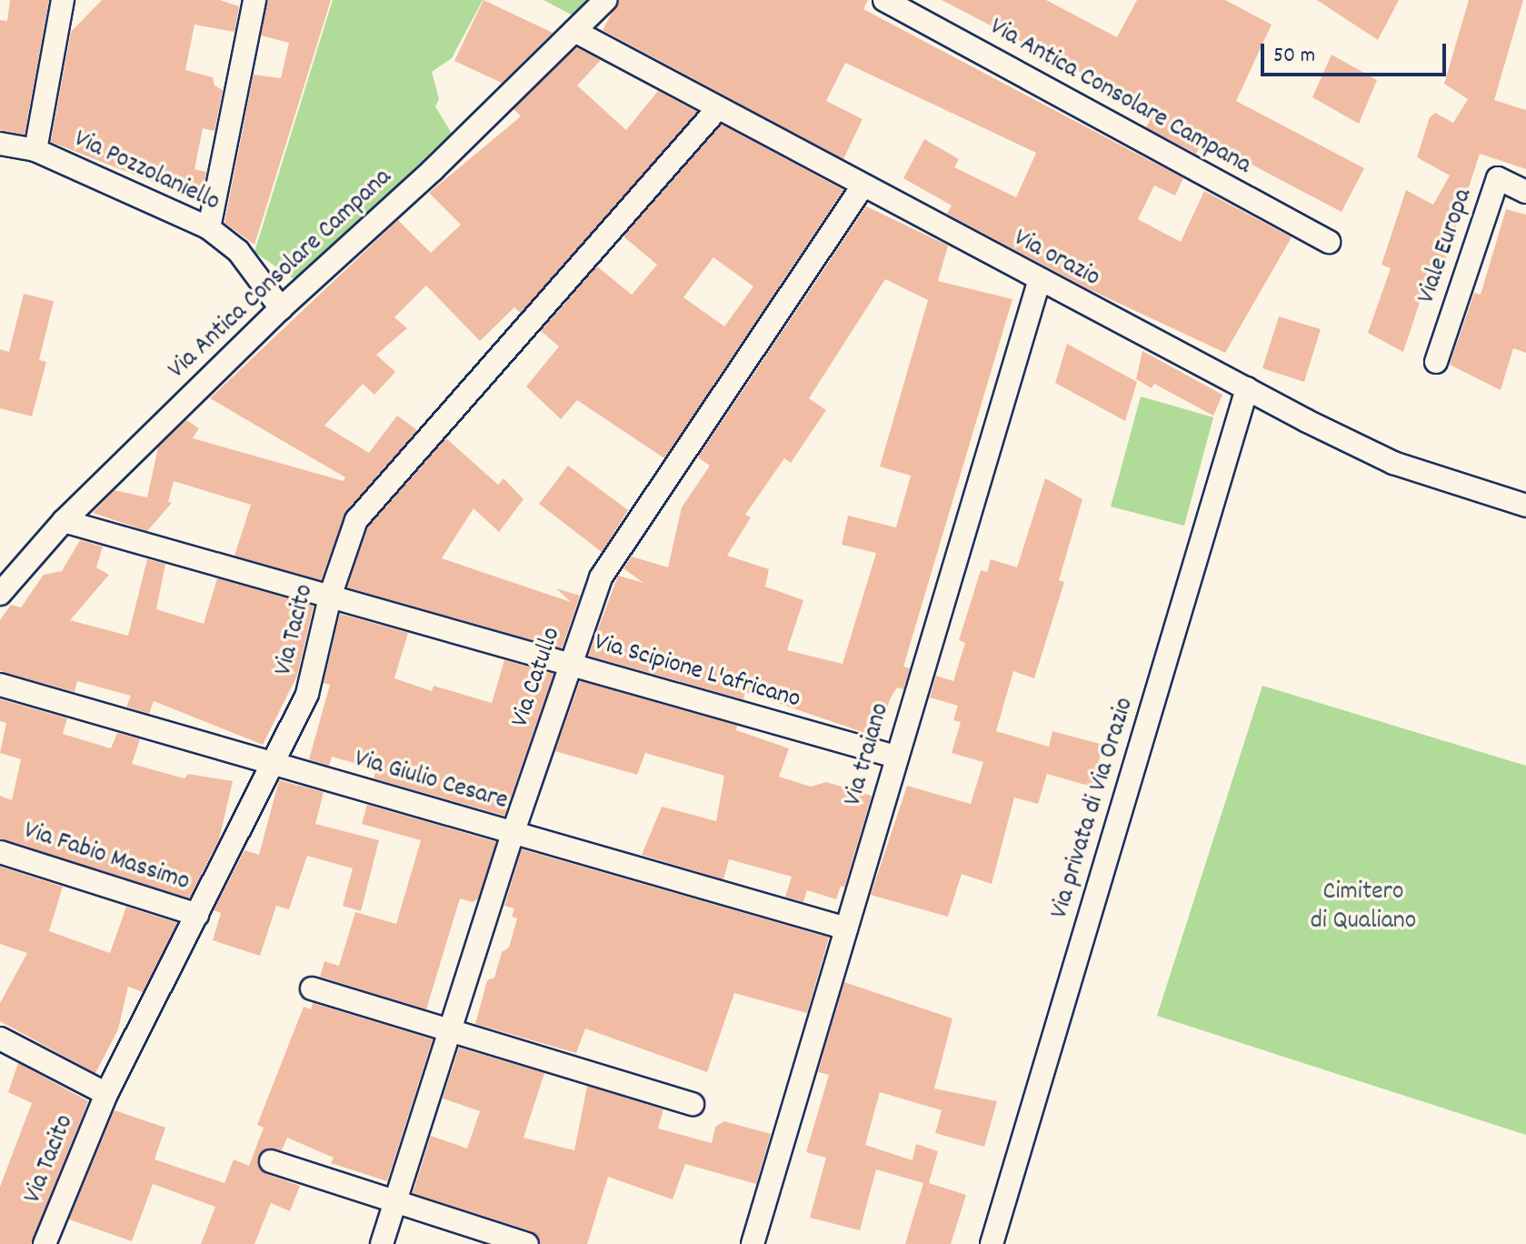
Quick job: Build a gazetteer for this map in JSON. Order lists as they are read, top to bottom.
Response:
{
  "streets": {
    "street": [
      "Via Antica Consolare Campana",
      "Via Pozzolaniello",
      "Viale Europa",
      "Via orazio",
      "Via Tacito",
      "Via Scipione L'africano",
      "Via Catullo",
      "Via traiano",
      "Via Giulio Cesare",
      "Via privata di Via Orazio",
      "Via Fabio Massimo"
    ]
  },
  "crossings": [
    ["Via Antica Consolare Campana", "Via Pozzolaniello"],
    ["Via Antica Consolare Campana", "Via orazio"],
    ["Via Antica Consolare Campana", "Via Scipione L'africano"],
    ["Via orazio", "Via Tacito"],
    ["Via orazio", "Via Catullo"],
    ["Via orazio", "Via traiano"],
    ["Via orazio", "Via privata di Via Orazio"],
    ["Via Tacito", "Via Scipione L'africano"],
    ["Via Tacito", "Via Giulio Cesare"],
    ["Via Tacito", "Via Fabio Massimo"],
    ["Via Scipione L'africano", "Via Catullo"],
    ["Via Scipione L'africano", "Via traiano"],
    ["Via Catullo", "Via Giulio Cesare"],
    ["Via traiano", "Via Giulio Cesare"]
  ],
  "parks": ["Cimitero di Qualiano"],
  "scale_bar": "50 m"
}
